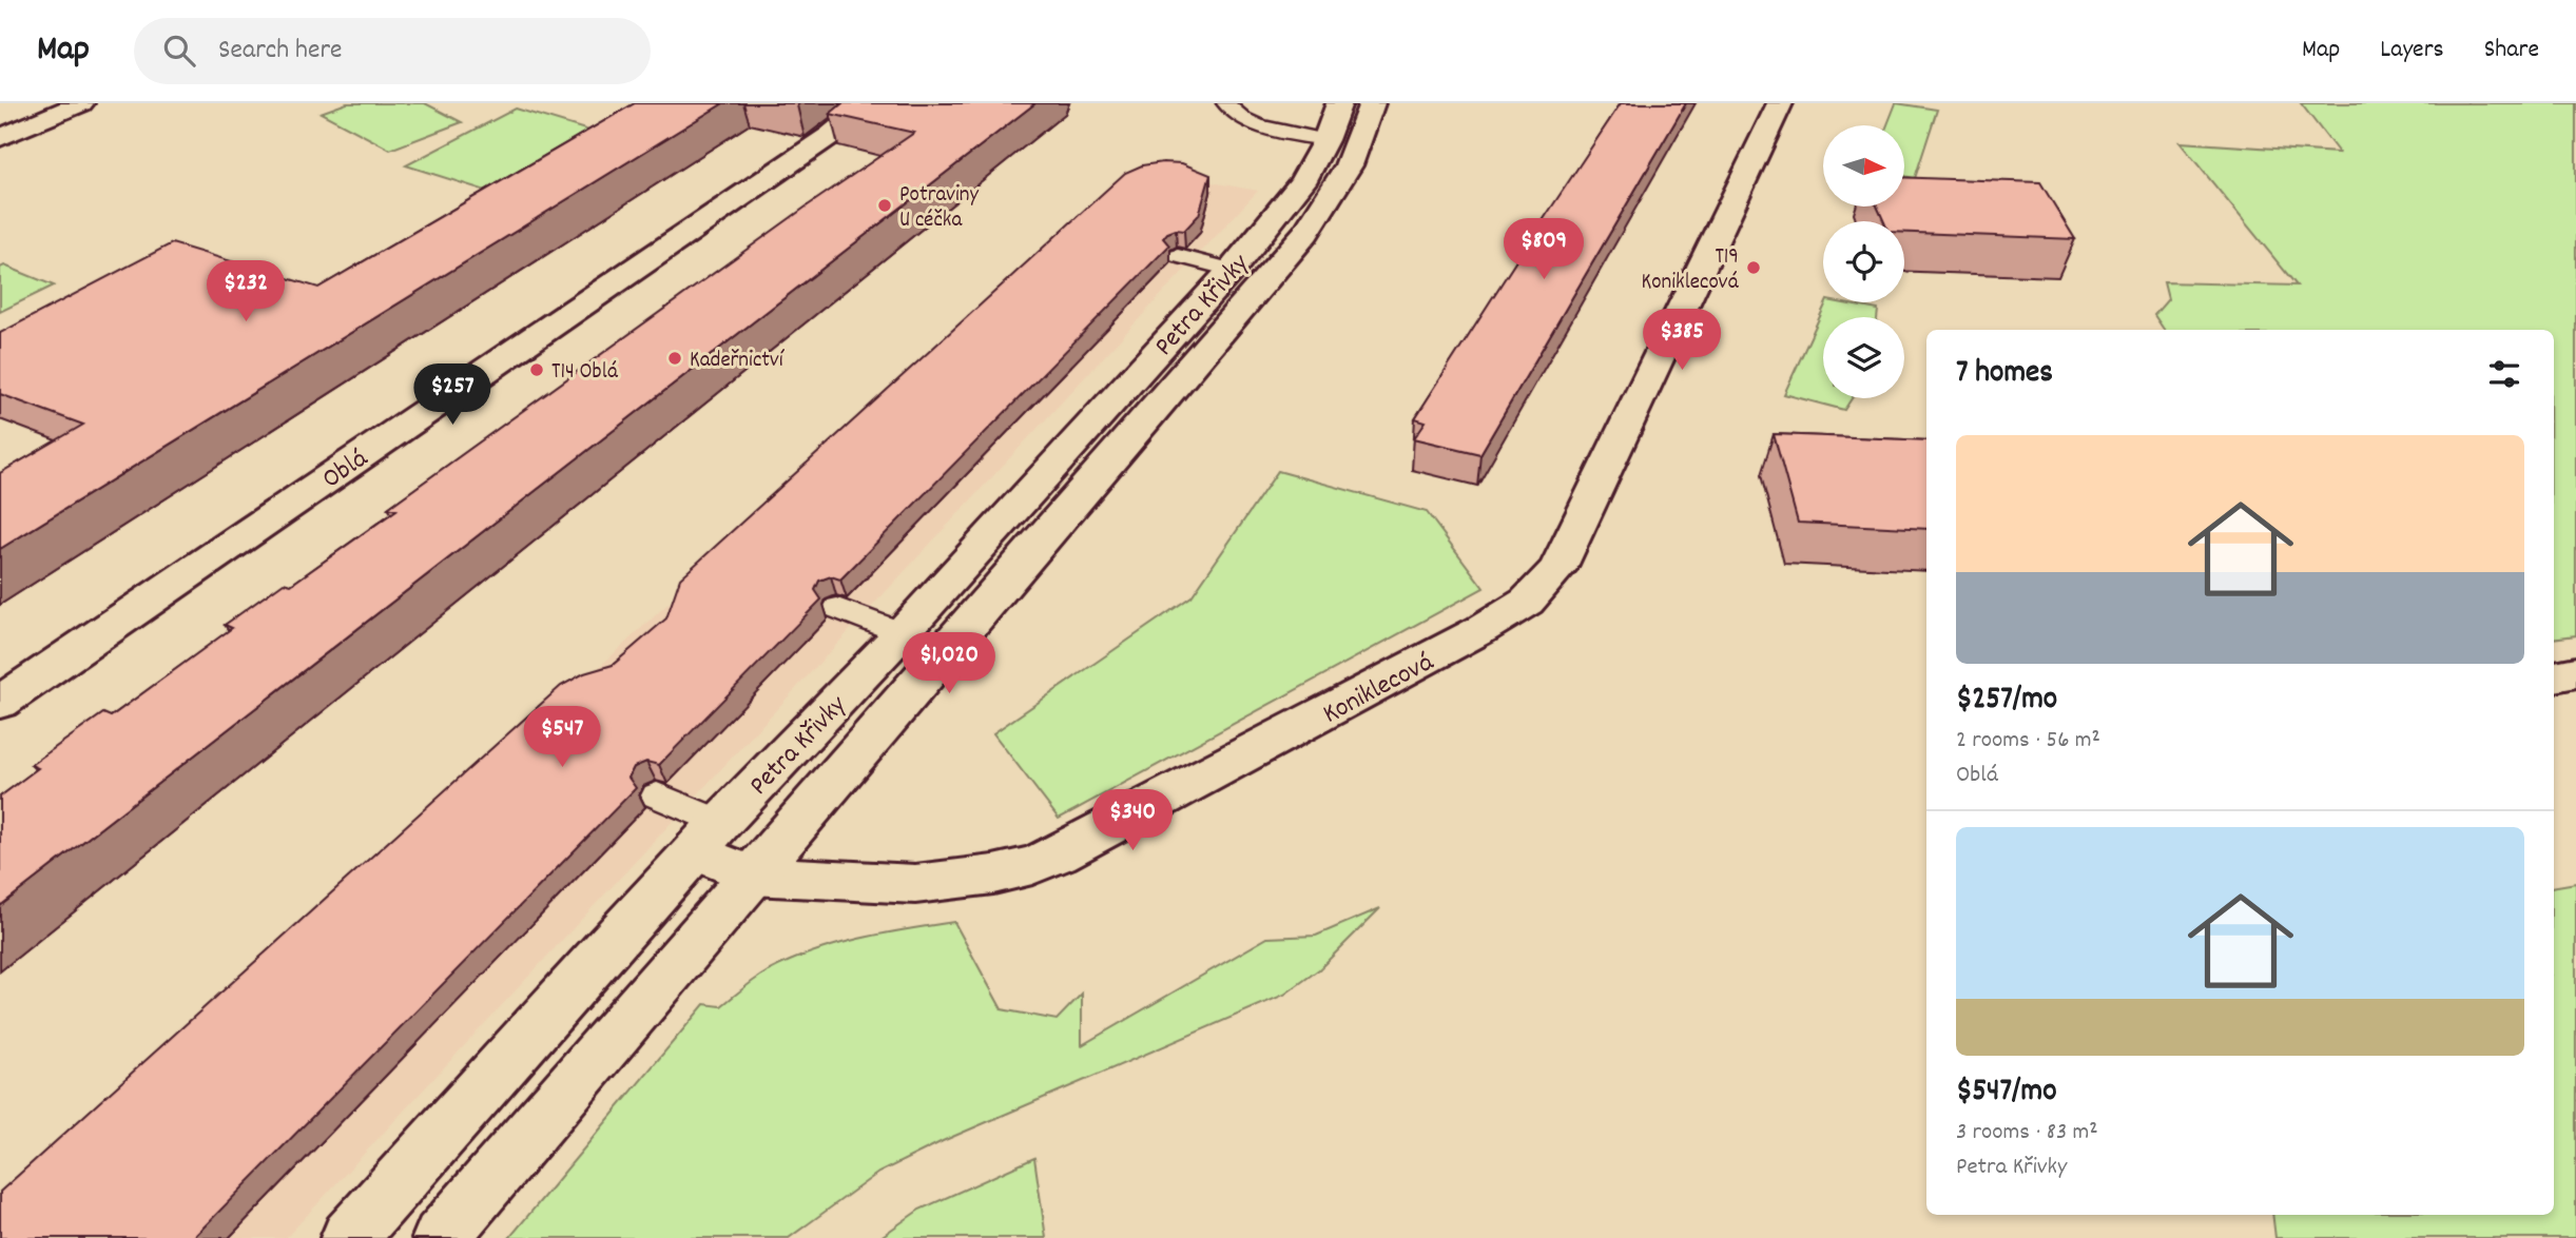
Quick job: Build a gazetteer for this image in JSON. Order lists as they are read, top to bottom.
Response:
{
  "streets": {
    "street": ["Petra Křivky", "Oblá", "Koniklecová"]
  },
  "crossings": [
    ["Petra Křivky", "Koniklecová"]
  ],
  "places": [
    "Potraviny U céčka",
    "T19 Koniklecová",
    "Kadeřnictví",
    "T14 Oblá"
  ],
  "north": "right",
  "page": {
    "header": "Map",
    "search": "Search here",
    "nav": ["Map", "Layers", "Share"],
    "price": [
      "$809",
      "$232",
      "$385",
      "$257",
      "$1,020",
      "$547",
      "$340"
    ],
    "heading": "7 homes",
    "list": [
      {
        "name": "$257/mo",
        "note": "2 rooms · 56 m² · Oblá"
      },
      {
        "name": "$547/mo",
        "note": "3 rooms · 83 m² · Petra Křivky"
      }
    ]
  }
}
